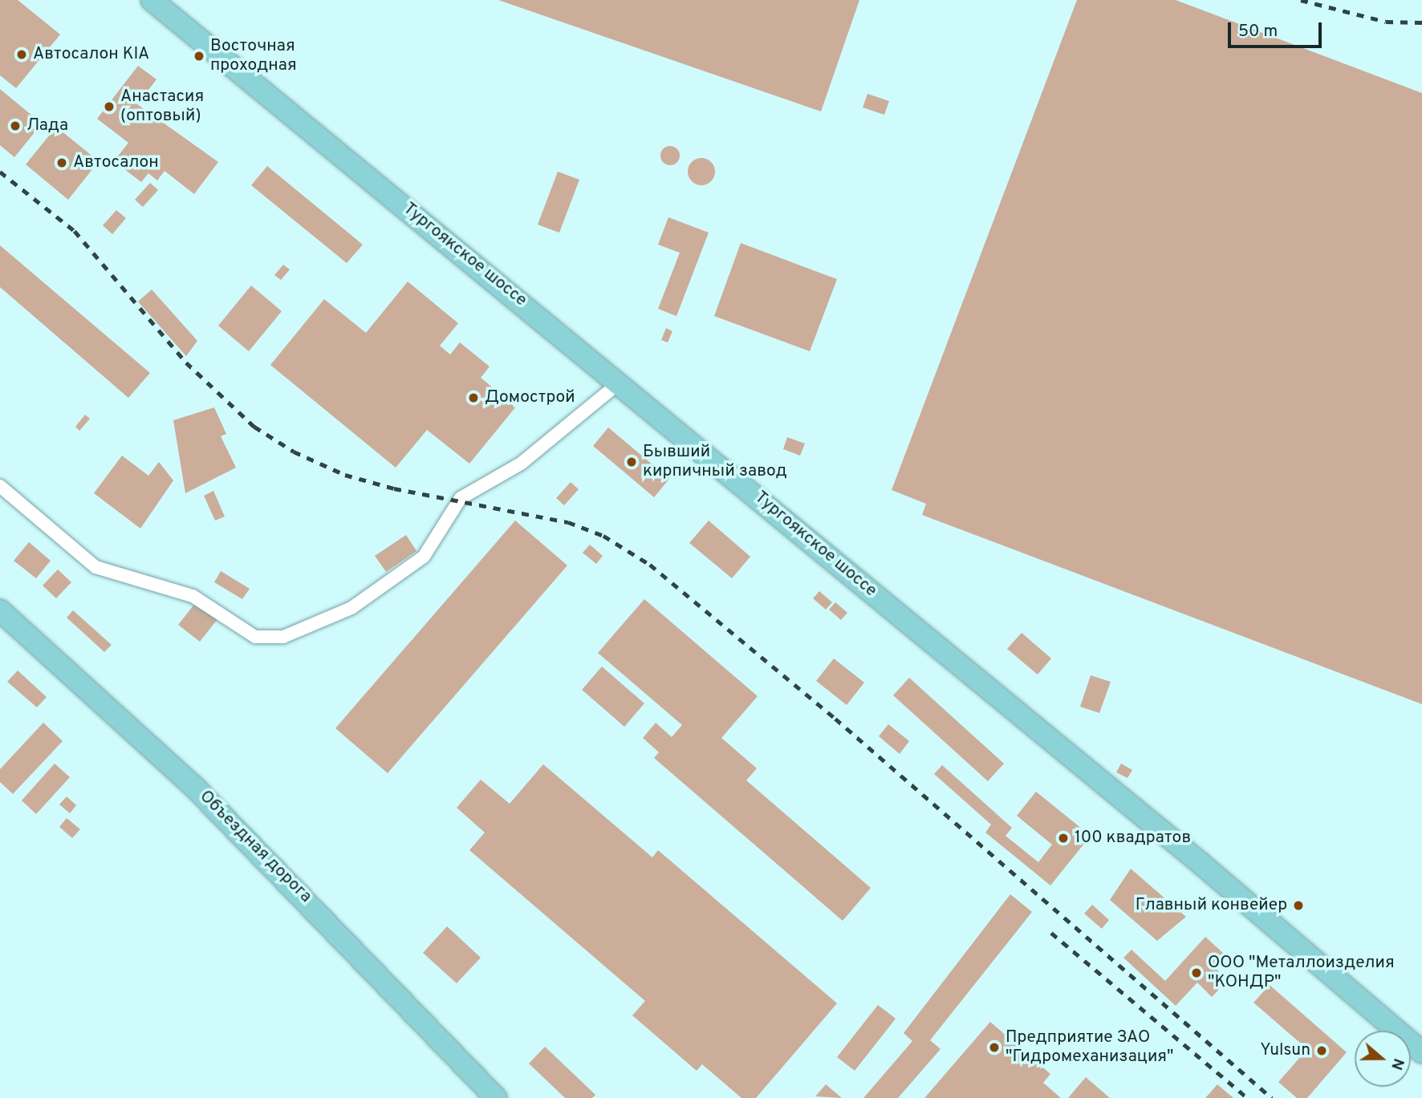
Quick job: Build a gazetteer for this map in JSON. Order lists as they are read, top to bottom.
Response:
{
  "streets": {
    "main road": ["Тургоякское шоссе", "Объездная дорога"]
  },
  "places": [
    "Автосалон KIA",
    "Восточная проходная",
    "Анастасия (оптовый)",
    "Лада",
    "Автосалон",
    "Домострой",
    "Бывший кирпичный завод",
    "100 квадратов",
    "Главный конвейер",
    "ООО \"Металлоизделия \"КОНДР\"",
    "Предприятие ЗАО \"Гидромеханизация\"",
    "Yulsun"
  ],
  "scale_bar": "50 m",
  "north": "right"
}
